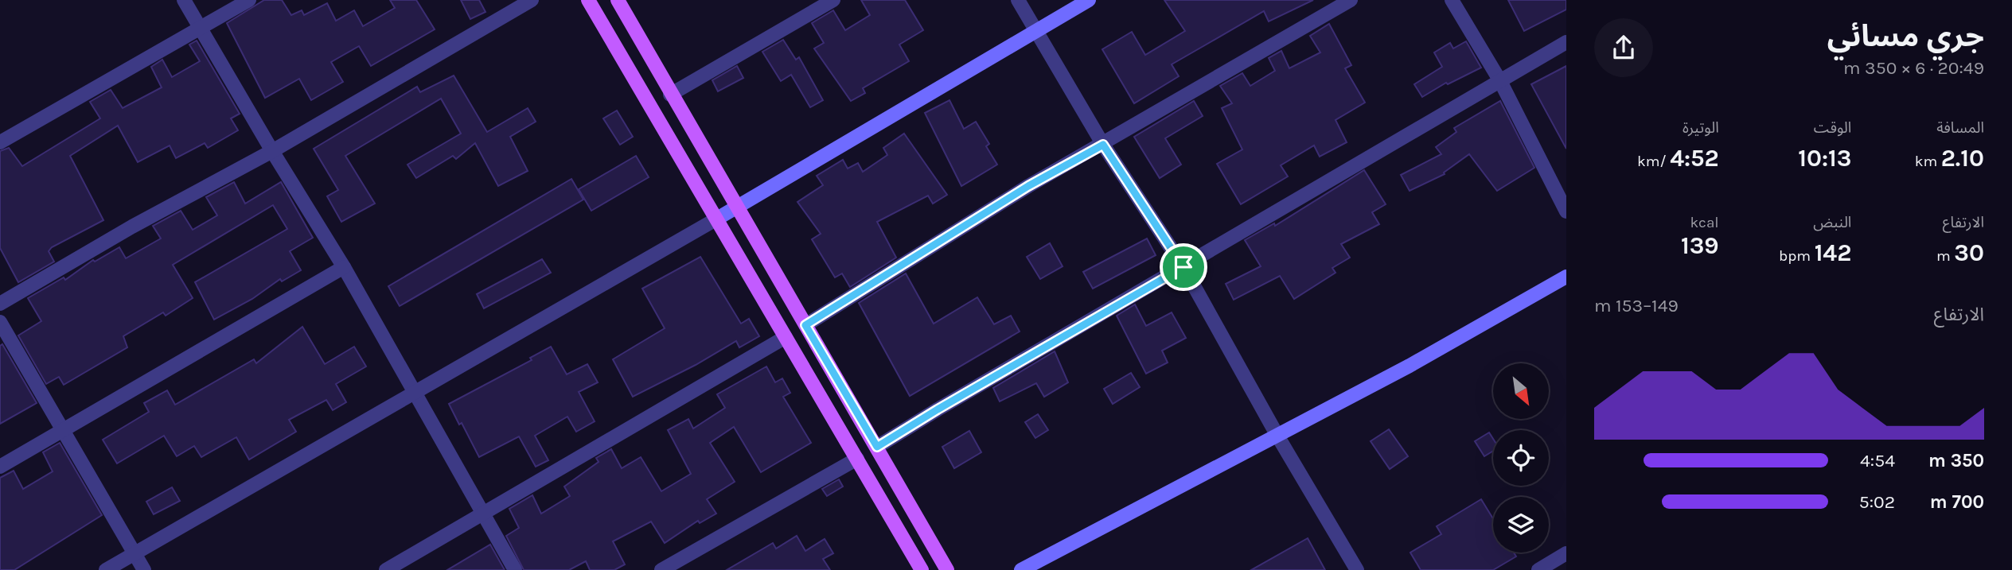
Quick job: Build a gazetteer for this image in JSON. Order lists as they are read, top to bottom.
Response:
{
  "north": "bottom right",
  "page": {
    "heading": ["جري مسائي", "20:49 · 6 × 350 m"],
    "stats": [
      ["المسافة", "2.10 km"],
      ["الوقت", "10:13"],
      ["الوتيرة", "4:52 /km"],
      ["الارتفاع", "30 m"],
      ["النبض", "142 bpm"],
      ["kcal", "139"]
    ],
    "chart": ["الارتفاع", "149–153 m"],
    "list": [
      {
        "name": "350 m",
        "note": "4:54"
      },
      {
        "name": "700 m",
        "note": "5:02"
      }
    ]
  }
}
